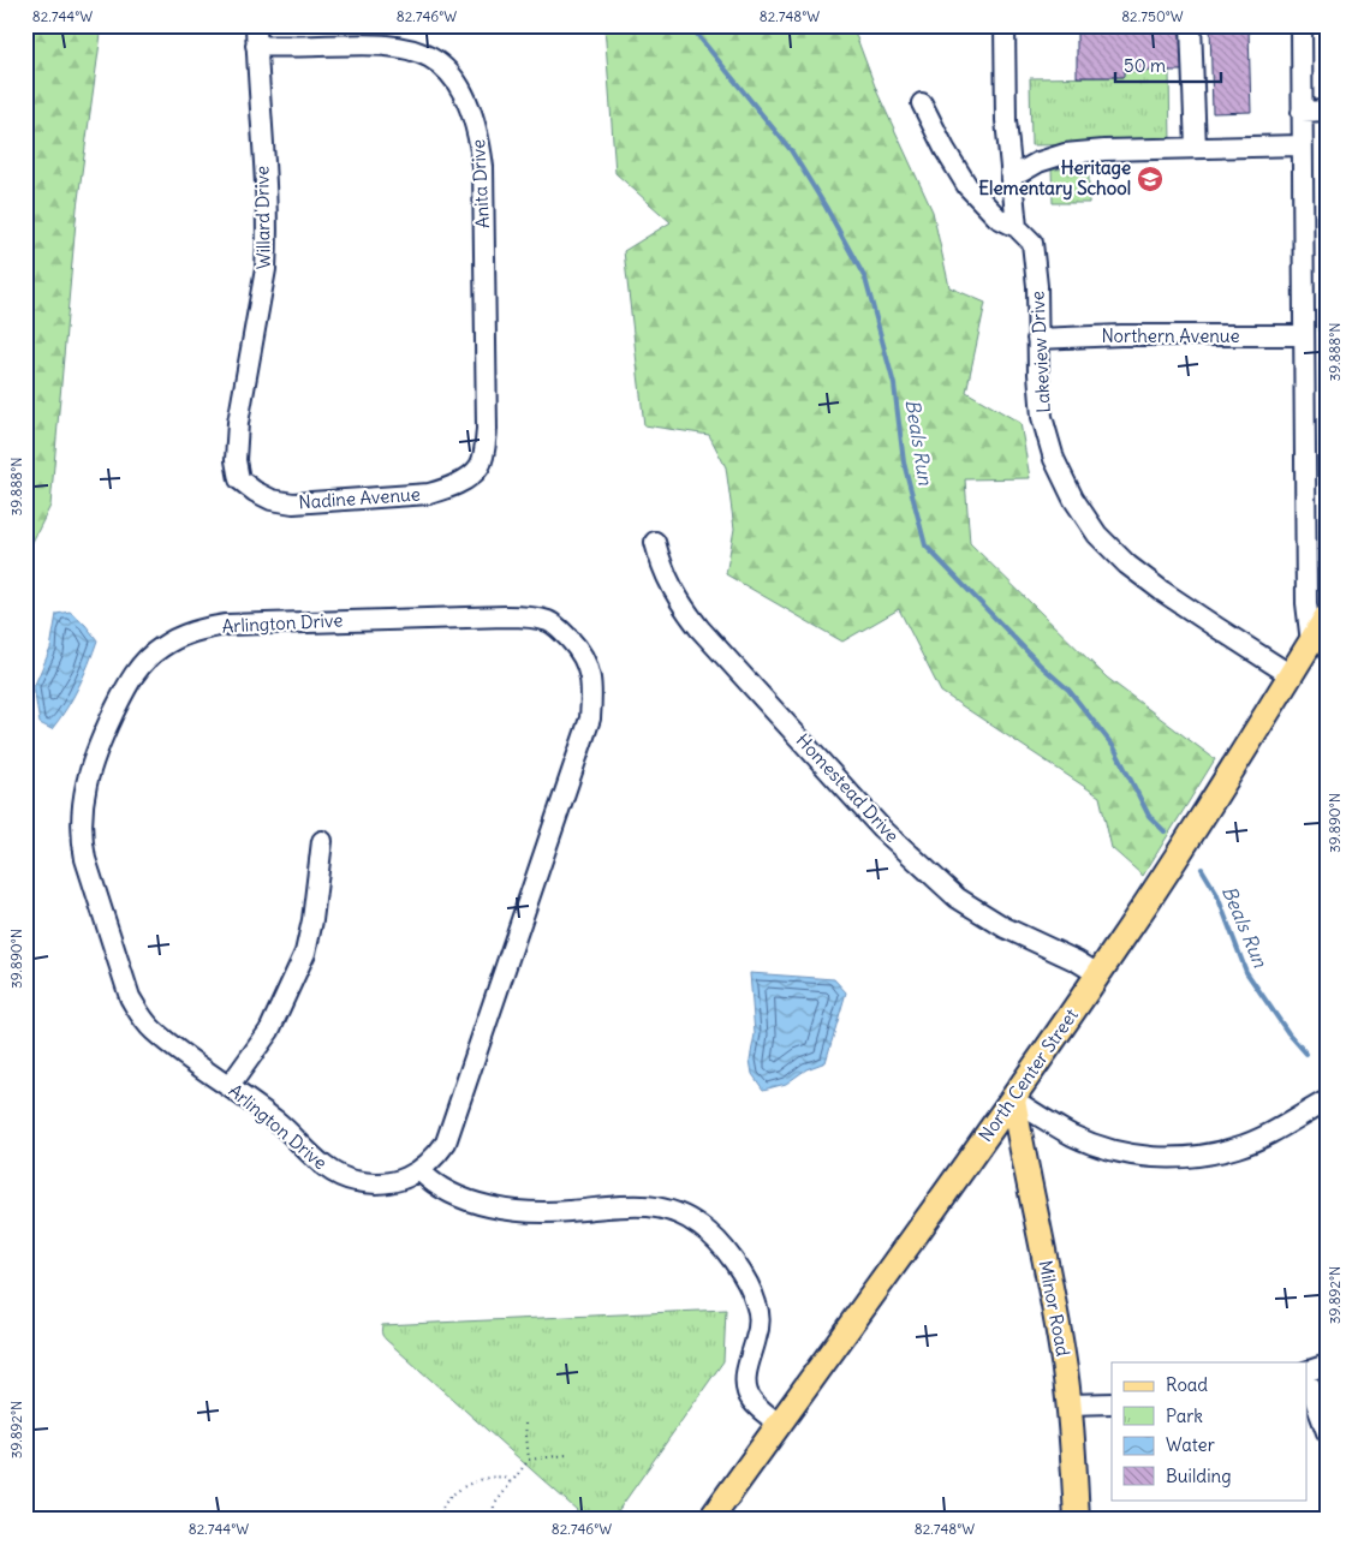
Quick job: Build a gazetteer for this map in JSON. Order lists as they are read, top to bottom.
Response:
{
  "streets": {
    "main road": ["North Center Street", "Milnor Road"],
    "street": [
      "Anita Drive",
      "Willard Drive",
      "Northern Avenue",
      "Lakeview Drive",
      "Nadine Avenue",
      "Arlington Drive",
      "Homestead Drive"
    ]
  },
  "crossings": [
    ["Anita Drive", "Willard Drive"],
    ["Anita Drive", "Nadine Avenue"],
    ["Willard Drive", "Nadine Avenue"],
    ["Northern Avenue", "Lakeview Drive"],
    ["Lakeview Drive", "North Center Street"],
    ["Homestead Drive", "North Center Street"],
    ["North Center Street", "Milnor Road"]
  ],
  "water": ["Beals Run"],
  "places": {
    "school or university": ["Heritage Elementary School"]
  },
  "legend": [
    "Road",
    "Park",
    "Water",
    "Building"
  ],
  "scale_bar": "50 m",
  "coordinates": [
    "82.744°W",
    "82.746°W",
    "82.748°W",
    "82.750°W",
    "39.888°N",
    "39.890°N",
    "39.892°N"
  ]
}
